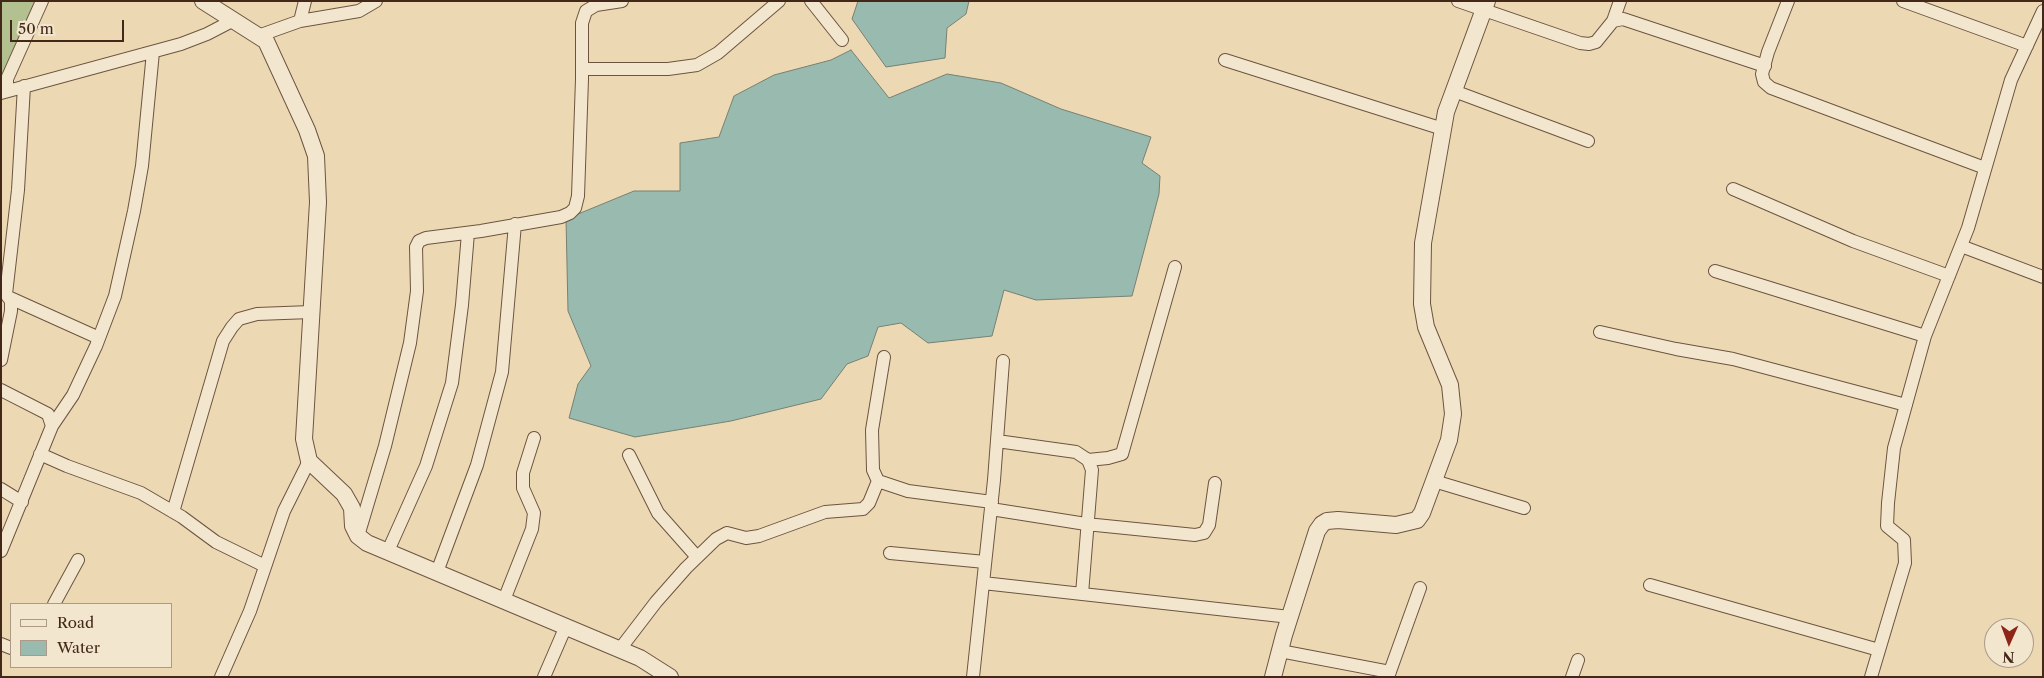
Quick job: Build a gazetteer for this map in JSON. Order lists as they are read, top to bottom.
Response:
{
  "legend": ["Road", "Water"],
  "scale_bar": "50 m",
  "north": "bottom"
}
